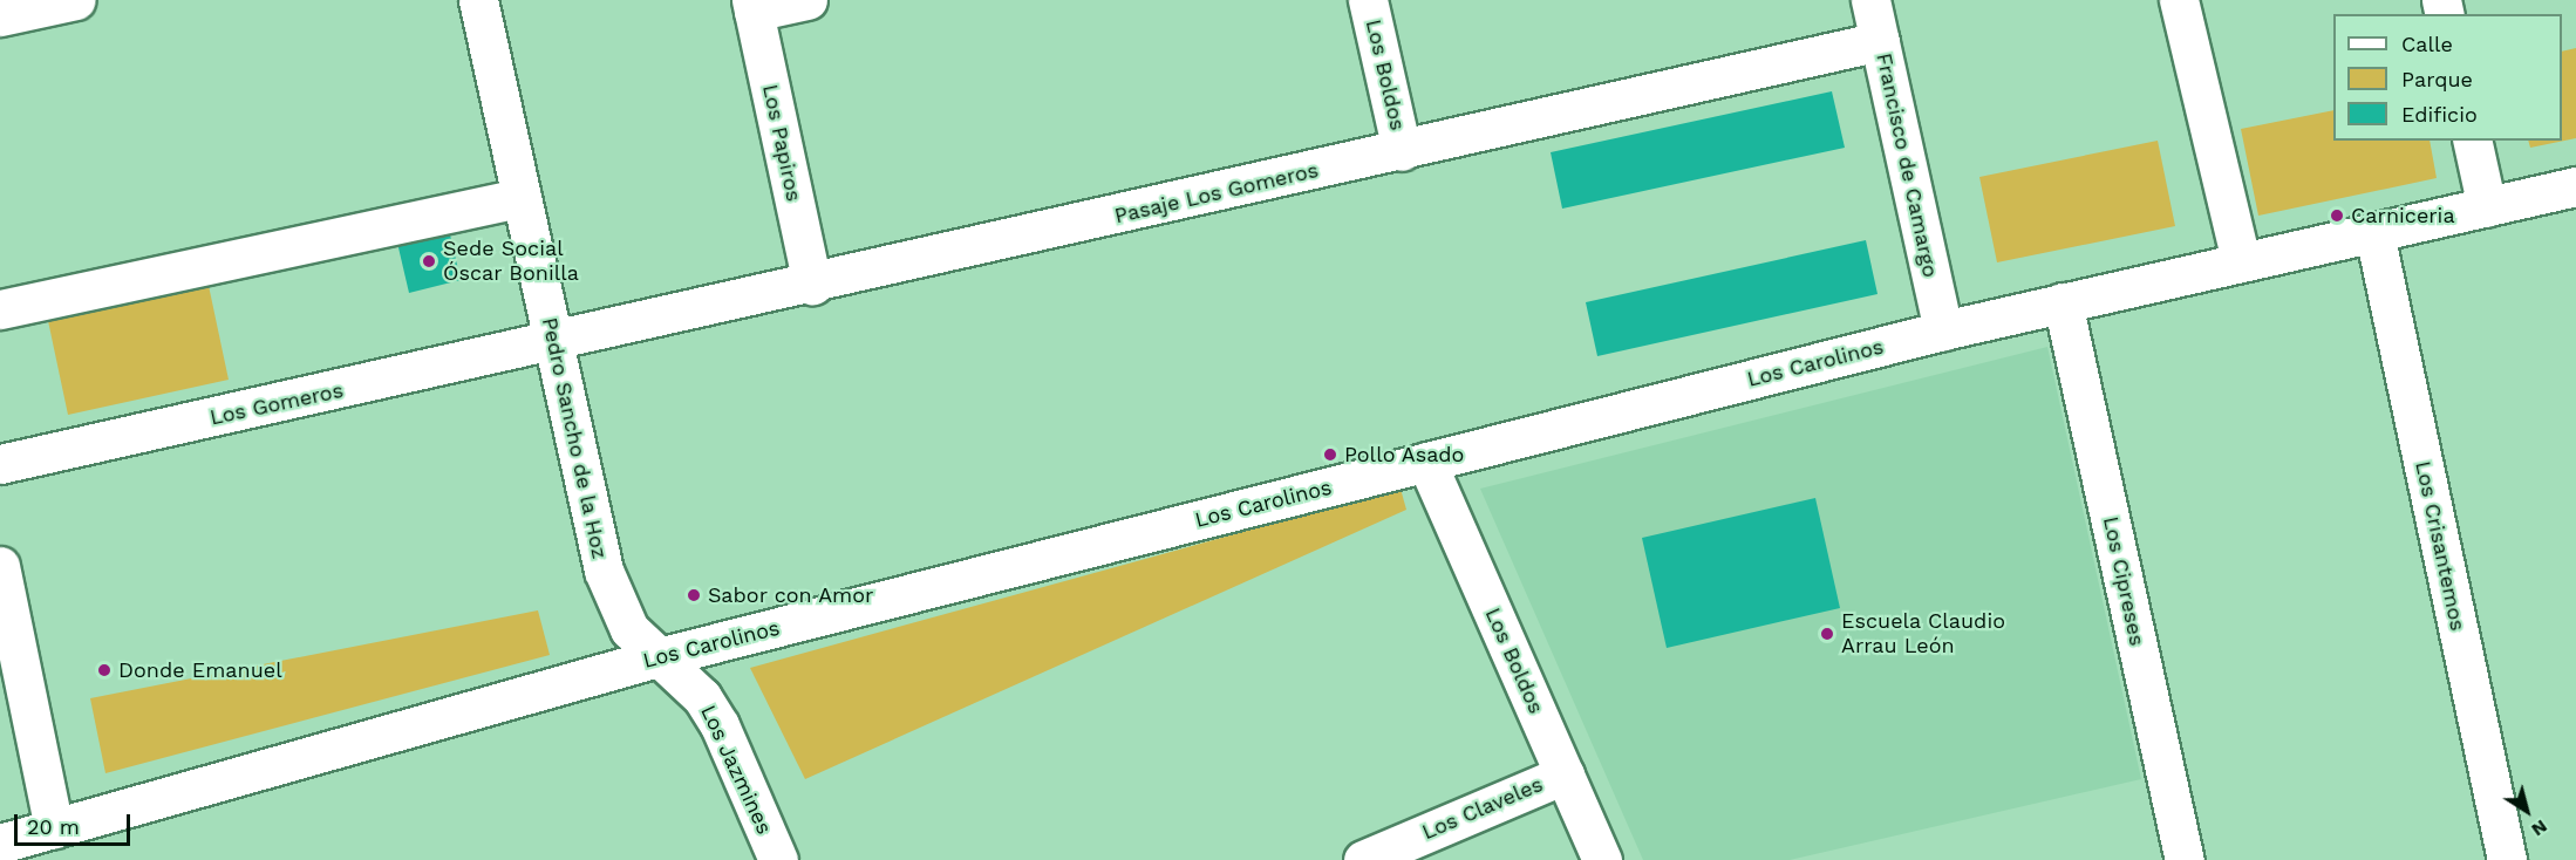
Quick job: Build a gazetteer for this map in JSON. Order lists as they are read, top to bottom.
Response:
{
  "streets": {
    "street": [
      "Los Boldos",
      "Los Papiros",
      "Francisco de Camargo",
      "Pasaje Los Gomeros",
      "Los Carolinos",
      "Los Gomeros",
      "Pedro Sancho de la Hoz",
      "Los Crisantemos",
      "Los Cipreses",
      "Los Jazmines",
      "Los Claveles"
    ]
  },
  "crossings": [
    ["Los Boldos", "Pasaje Los Gomeros"],
    ["Los Boldos", "Los Carolinos"],
    ["Los Boldos", "Los Claveles"],
    ["Los Papiros", "Pasaje Los Gomeros"],
    ["Francisco de Camargo", "Pasaje Los Gomeros"],
    ["Francisco de Camargo", "Los Carolinos"],
    ["Pasaje Los Gomeros", "Los Gomeros"],
    ["Pasaje Los Gomeros", "Pedro Sancho de la Hoz"],
    ["Los Carolinos", "Pedro Sancho de la Hoz"],
    ["Los Carolinos", "Los Crisantemos"],
    ["Los Carolinos", "Los Cipreses"],
    ["Los Carolinos", "Los Jazmines"],
    ["Los Gomeros", "Pedro Sancho de la Hoz"],
    ["Pedro Sancho de la Hoz", "Los Jazmines"]
  ],
  "places": [
    "Carniceria",
    "Sede Social Óscar Bonilla",
    "Pollo Asado",
    "Sabor con Amor",
    "Escuela Claudio Arrau León",
    "Donde Emanuel"
  ],
  "legend": ["Calle", "Parque", "Edificio"],
  "scale_bar": "20 m",
  "north": "bottom right"
}
